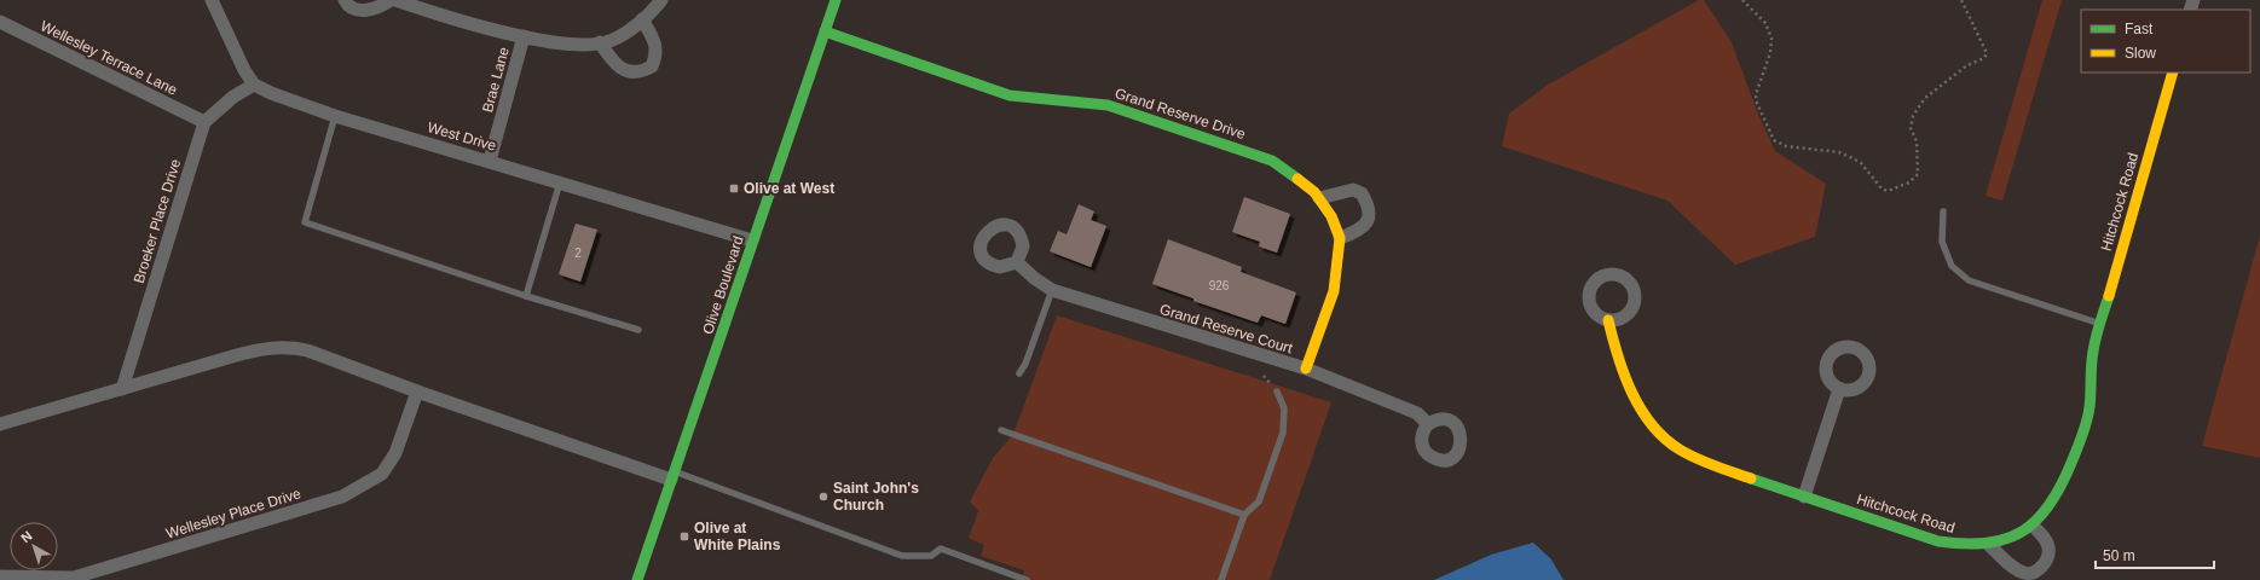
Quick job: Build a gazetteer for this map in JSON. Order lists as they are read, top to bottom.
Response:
{
  "streets": {
    "street": [
      "Wellesley Terrace Lane",
      "Brae Lane",
      "Grand Reserve Drive",
      "West Drive",
      "Hitchcock Road",
      "Broeker Place Drive",
      "Olive Boulevard",
      "Grand Reserve Court",
      "Wellesley Place Drive"
    ]
  },
  "crossings": [
    ["Wellesley Terrace Lane", "Broeker Place Drive"],
    ["Brae Lane", "West Drive"],
    ["Grand Reserve Drive", "Olive Boulevard"],
    ["Grand Reserve Drive", "Grand Reserve Court"],
    ["West Drive", "Olive Boulevard"]
  ],
  "places": {
    "transit": ["Olive at West", "Olive at White Plains"],
    "other": ["Saint John's Church"]
  },
  "house_numbers": ["2", "926"],
  "legend": ["Fast", "Slow"],
  "scale_bar": "50 m",
  "north": "top left"
}
